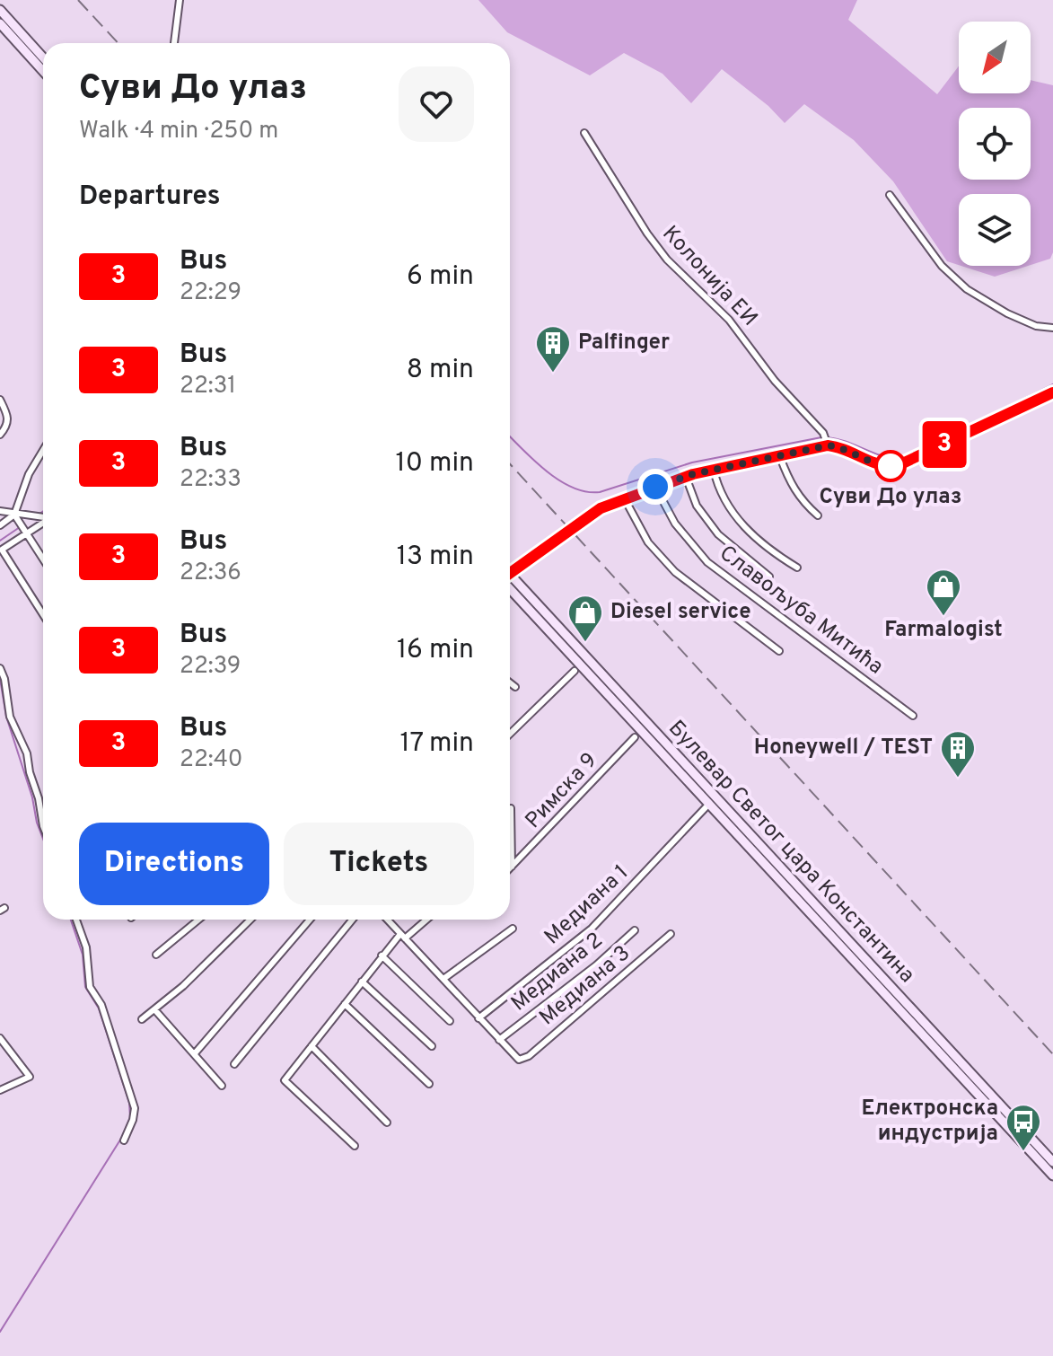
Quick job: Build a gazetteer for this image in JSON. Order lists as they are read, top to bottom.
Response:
{
  "streets": {
    "main road": ["Булевар Светог цара Константина"],
    "street": [
      "Колонија ЕИ",
      "Славољуба Митића",
      "Римска 9",
      "Медиана 1",
      "Медиана 2",
      "Медиана 3"
    ]
  },
  "crossings": [
    ["Булевар Светог цара Константина", "Медиана 1"],
    ["Медиана 2", "Медиана 3"]
  ],
  "places": {
    "building": ["Palfinger", "Honeywell / TEST"],
    "other": ["Суви До улаз"],
    "shop": ["Farmalogist", "Diesel service"],
    "bus stop": ["Електронска индустрија"]
  },
  "lines": ["bus line 3"],
  "north": "bottom left",
  "page": {
    "on_map": "3",
    "heading": [
      ["Суви До улаз", "Walk · 4 min · 250 m"],
      "Departures"
    ],
    "list": [
      {
        "mark": "3",
        "name": "Bus",
        "note": "22:29",
        "value": "6 min"
      },
      {
        "mark": "3",
        "name": "Bus",
        "note": "22:31",
        "value": "8 min"
      },
      {
        "mark": "3",
        "name": "Bus",
        "note": "22:33",
        "value": "10 min"
      },
      {
        "mark": "3",
        "name": "Bus",
        "note": "22:36",
        "value": "13 min"
      },
      {
        "mark": "3",
        "name": "Bus",
        "note": "22:39",
        "value": "16 min"
      },
      {
        "mark": "3",
        "name": "Bus",
        "note": "22:40",
        "value": "17 min"
      }
    ],
    "buttons": ["Directions", "Tickets"]
  }
}
